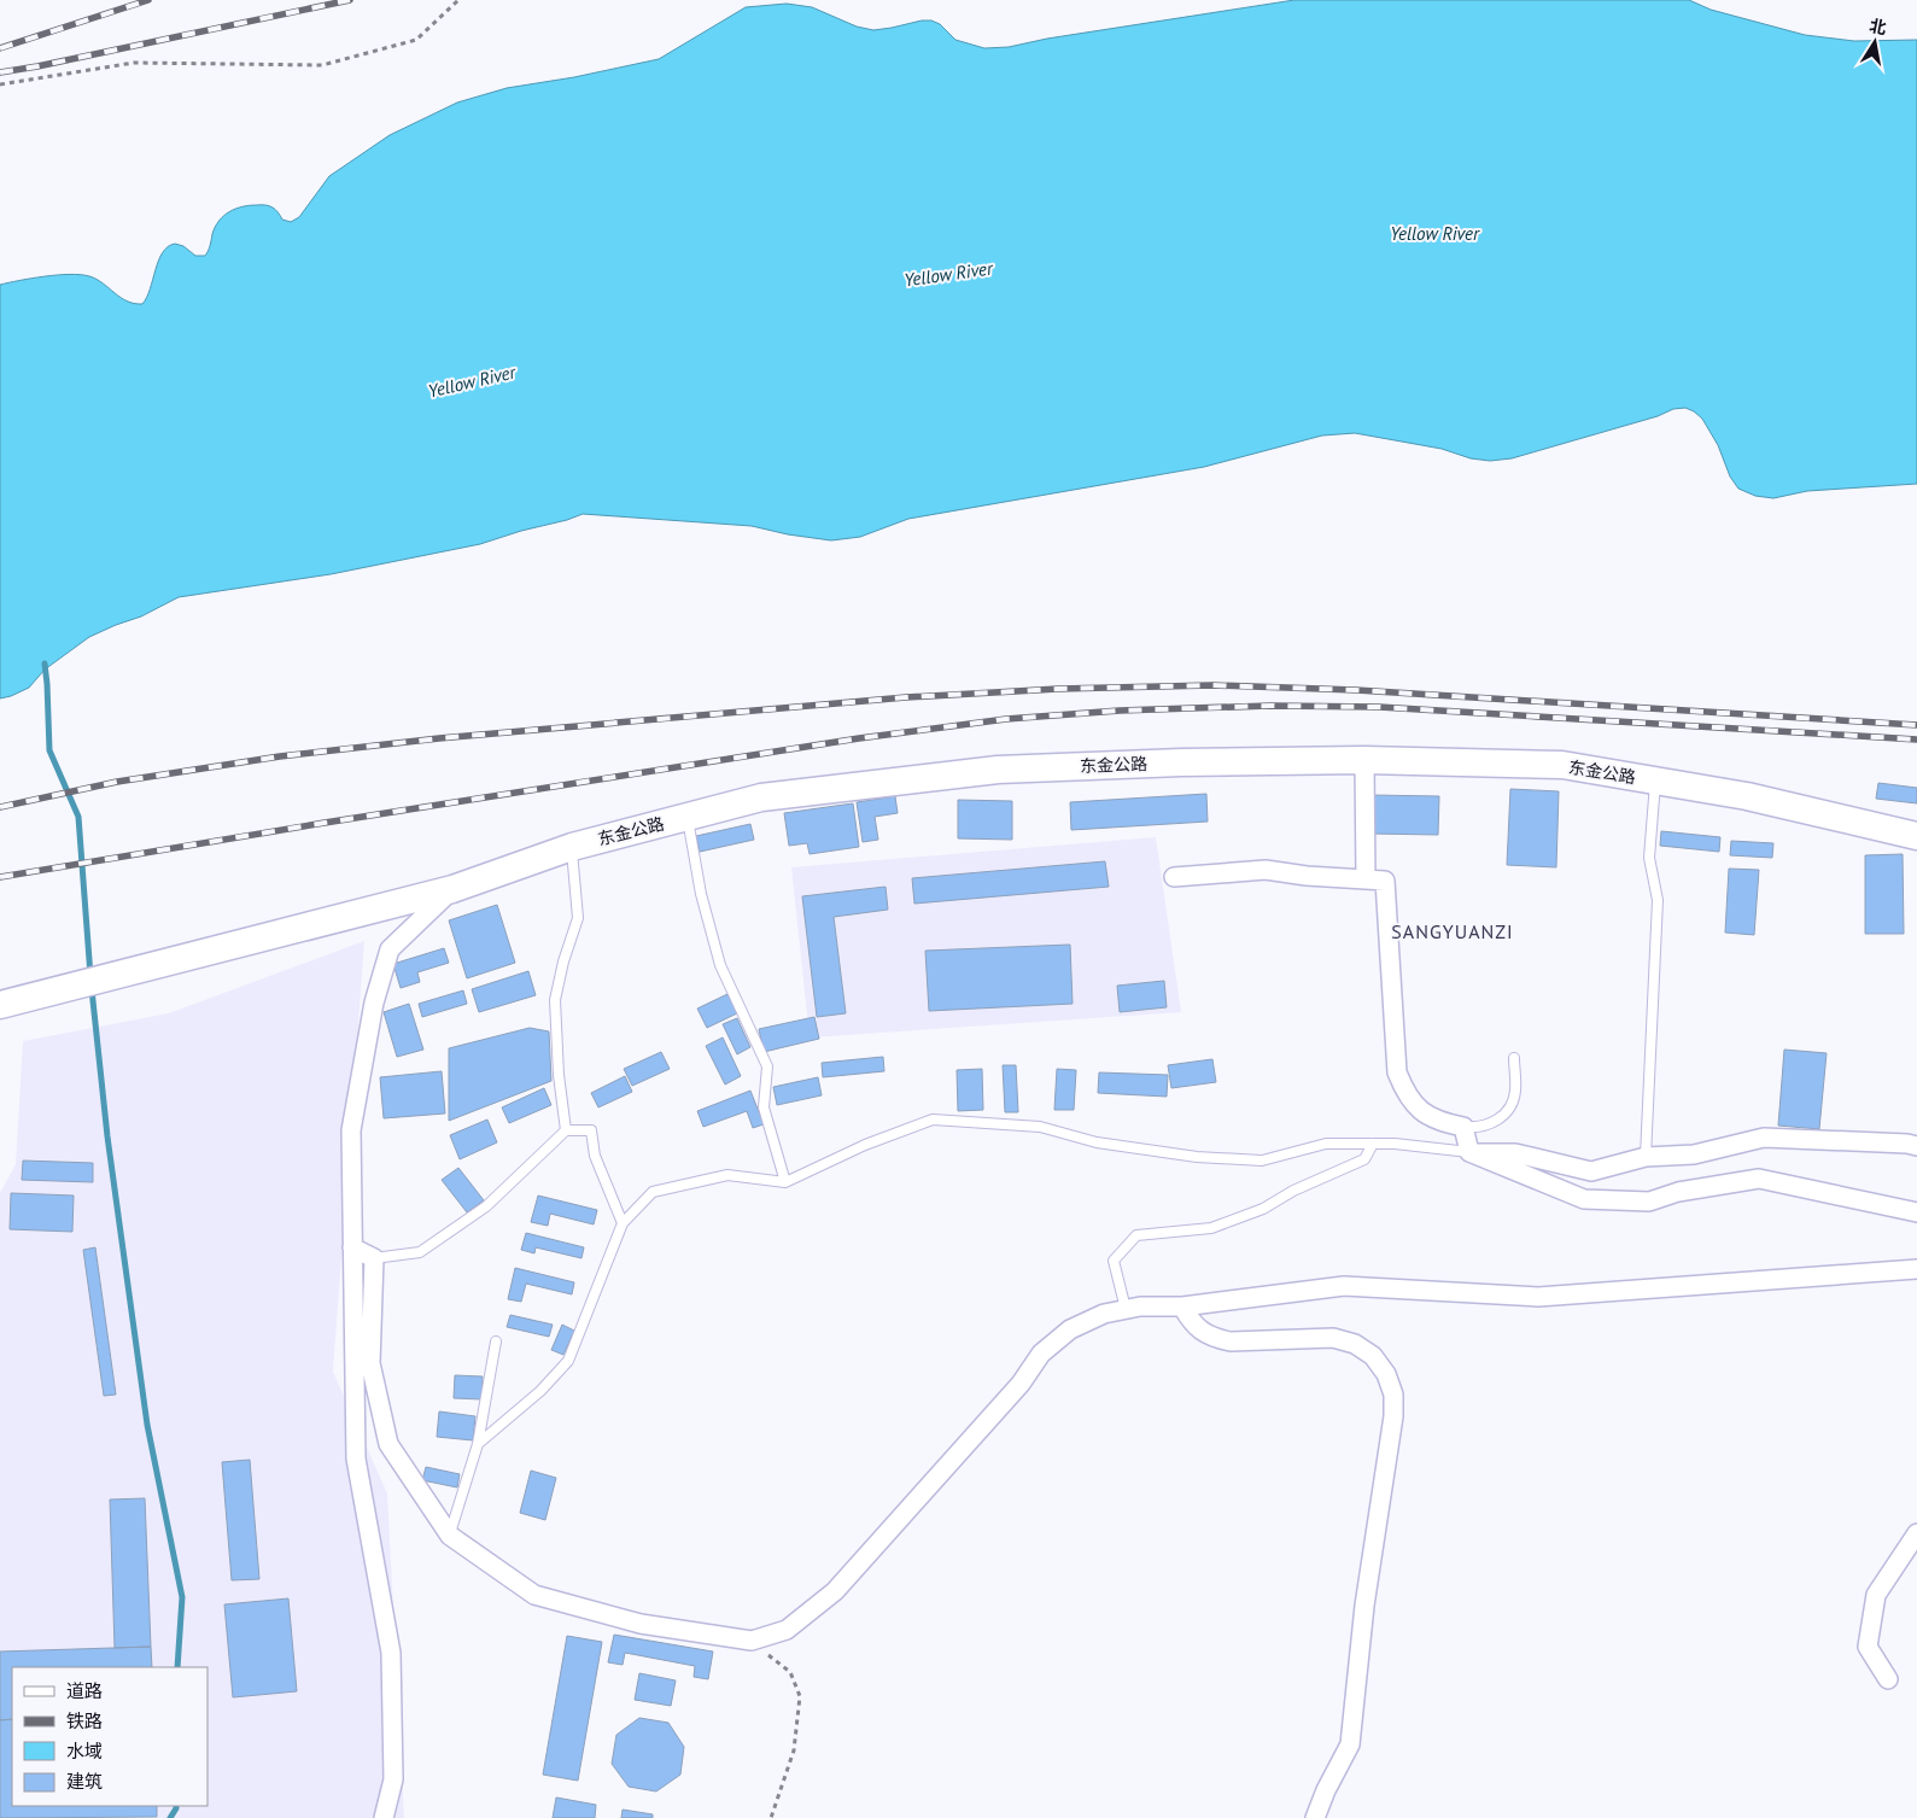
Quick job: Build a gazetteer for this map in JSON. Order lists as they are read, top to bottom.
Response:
{
  "streets": {
    "main road": ["东金公路"]
  },
  "districts": ["SANGYUANZI"],
  "water": ["Yellow River"],
  "legend": [
    "道路",
    "铁路",
    "水域",
    "建筑"
  ],
  "north": "top"
}
